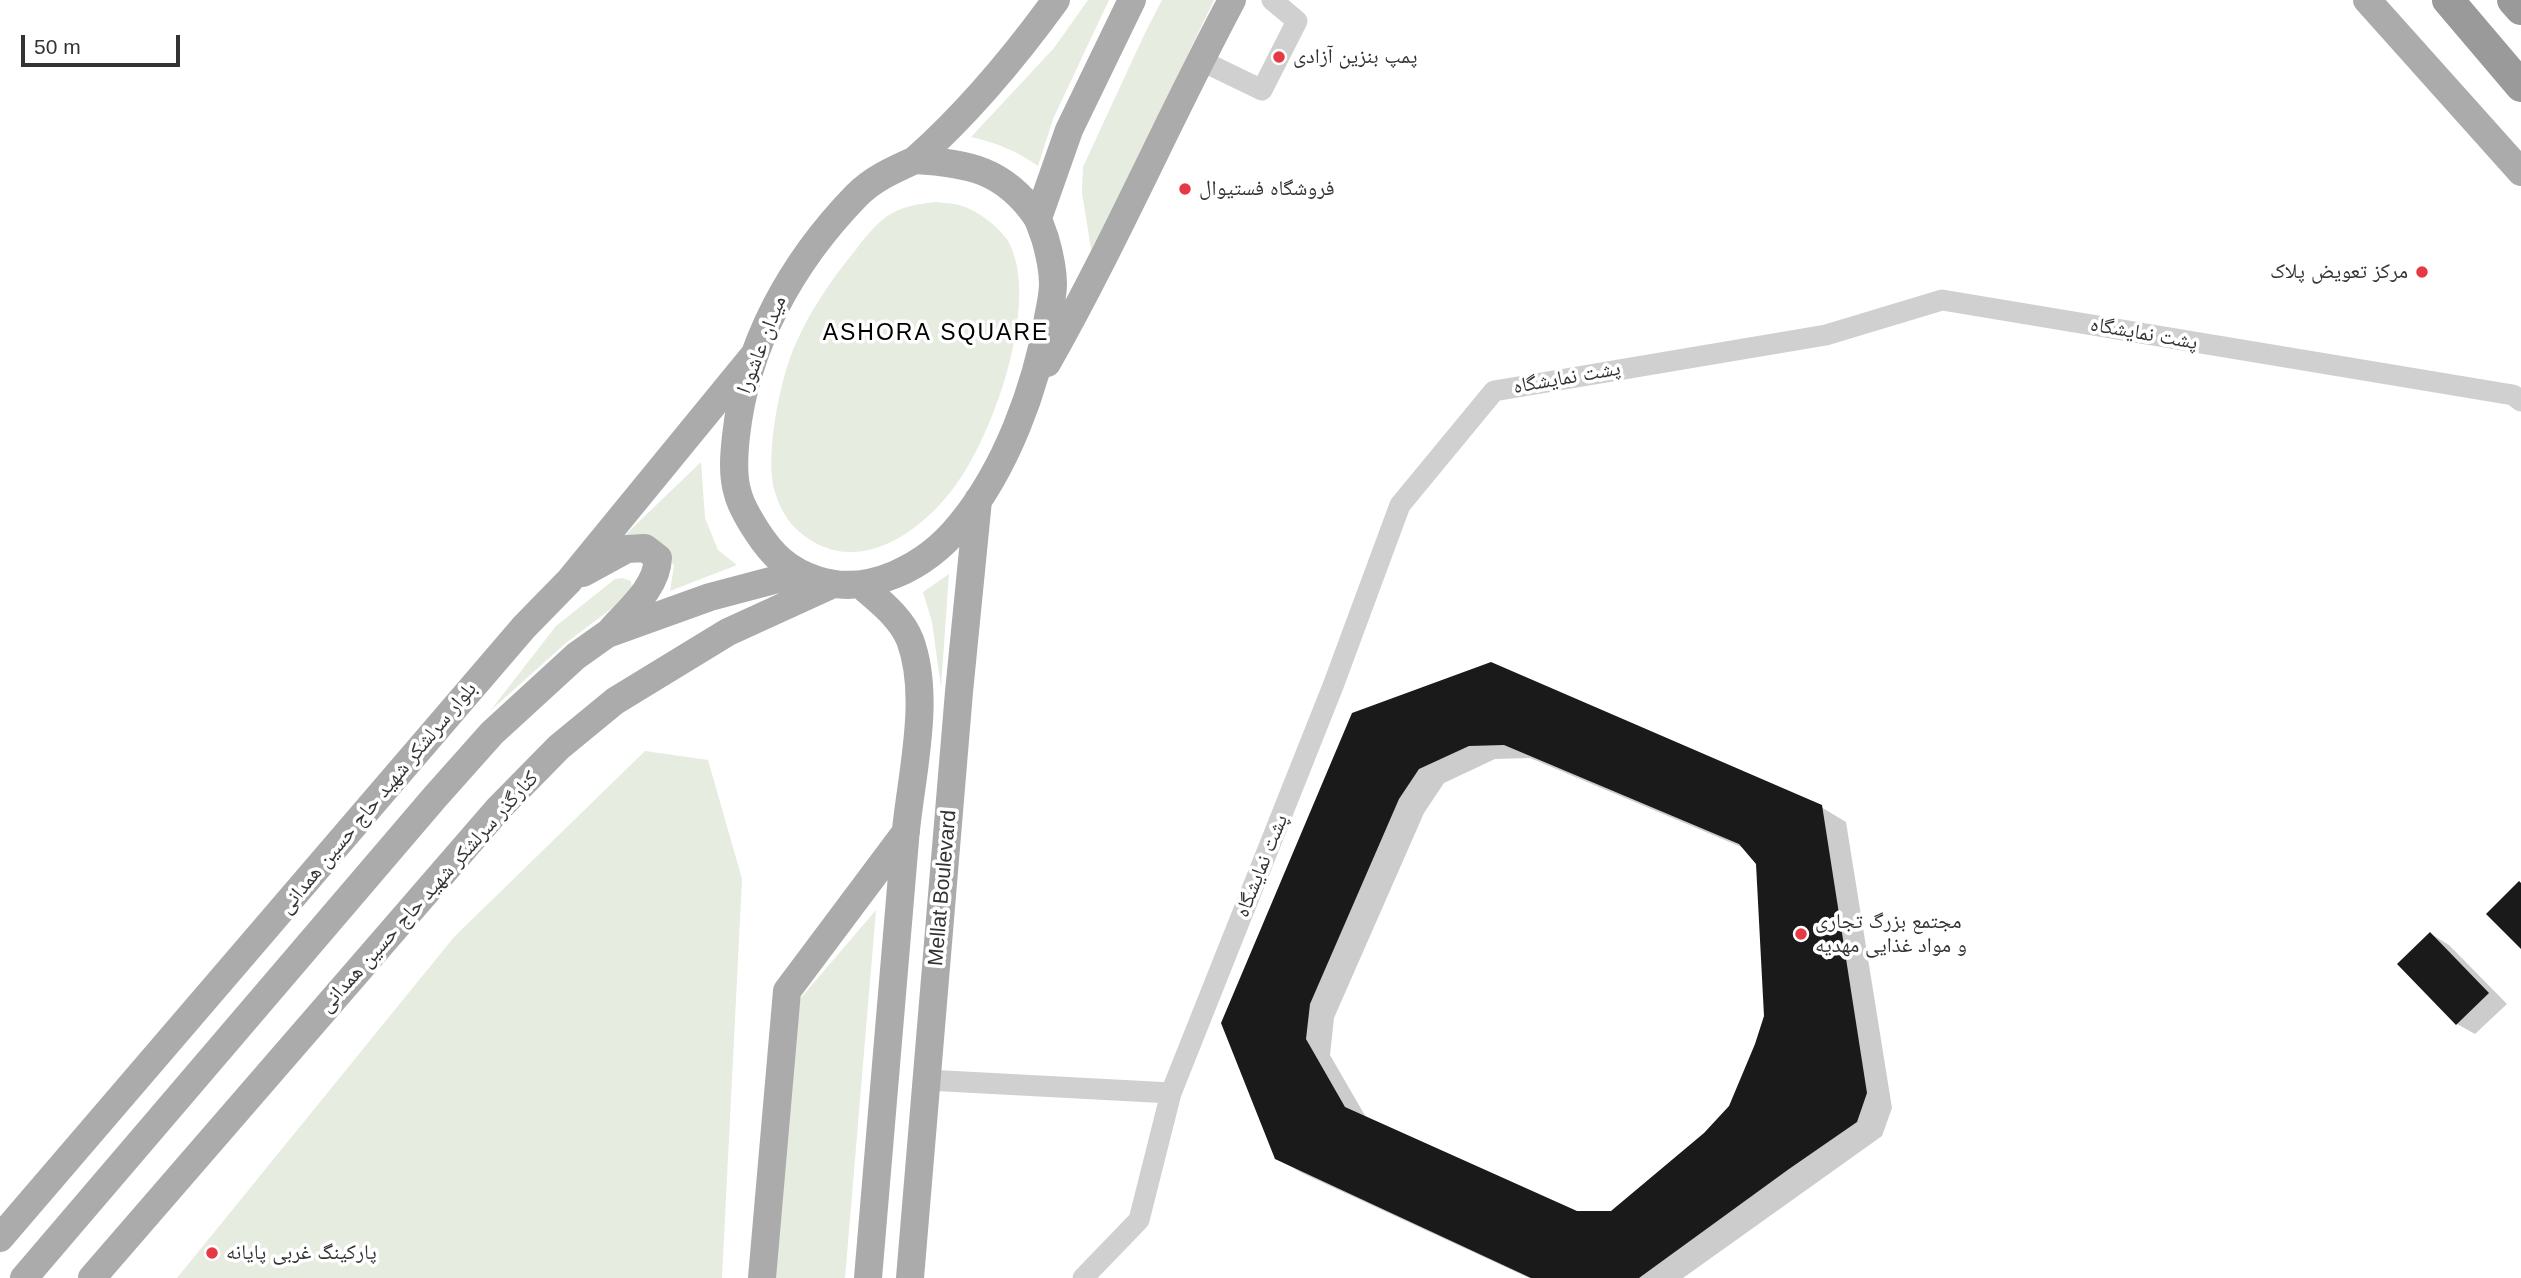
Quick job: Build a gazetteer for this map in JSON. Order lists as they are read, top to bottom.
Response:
{
  "streets": {
    "main road": [
      "میدان عاشورا",
      "بلوار سرلشکر شهید حاج حسین همدانی",
      "Mellat Boulevard",
      "کنارگذر سرلشکر شهید حاج حسین همدانی"
    ],
    "street": ["پشت نمایشگاه"]
  },
  "crossings": [
    ["میدان عاشورا", "بلوار سرلشکر شهید حاج حسین همدانی"],
    ["میدان عاشورا", "Mellat Boulevard"],
    ["میدان عاشورا", "کنارگذر سرلشکر شهید حاج حسین همدانی"]
  ],
  "districts": ["ASHORA SQUARE"],
  "places": [
    "پمپ بنزین آزادی",
    "فروشگاه فستیوال",
    "مرکز تعویض پلاک",
    "مجتمع بزرگ تجاری و مواد غذایی مهدیه",
    "پارکینگ غربی پایانه"
  ],
  "scale_bar": "50 m"
}
